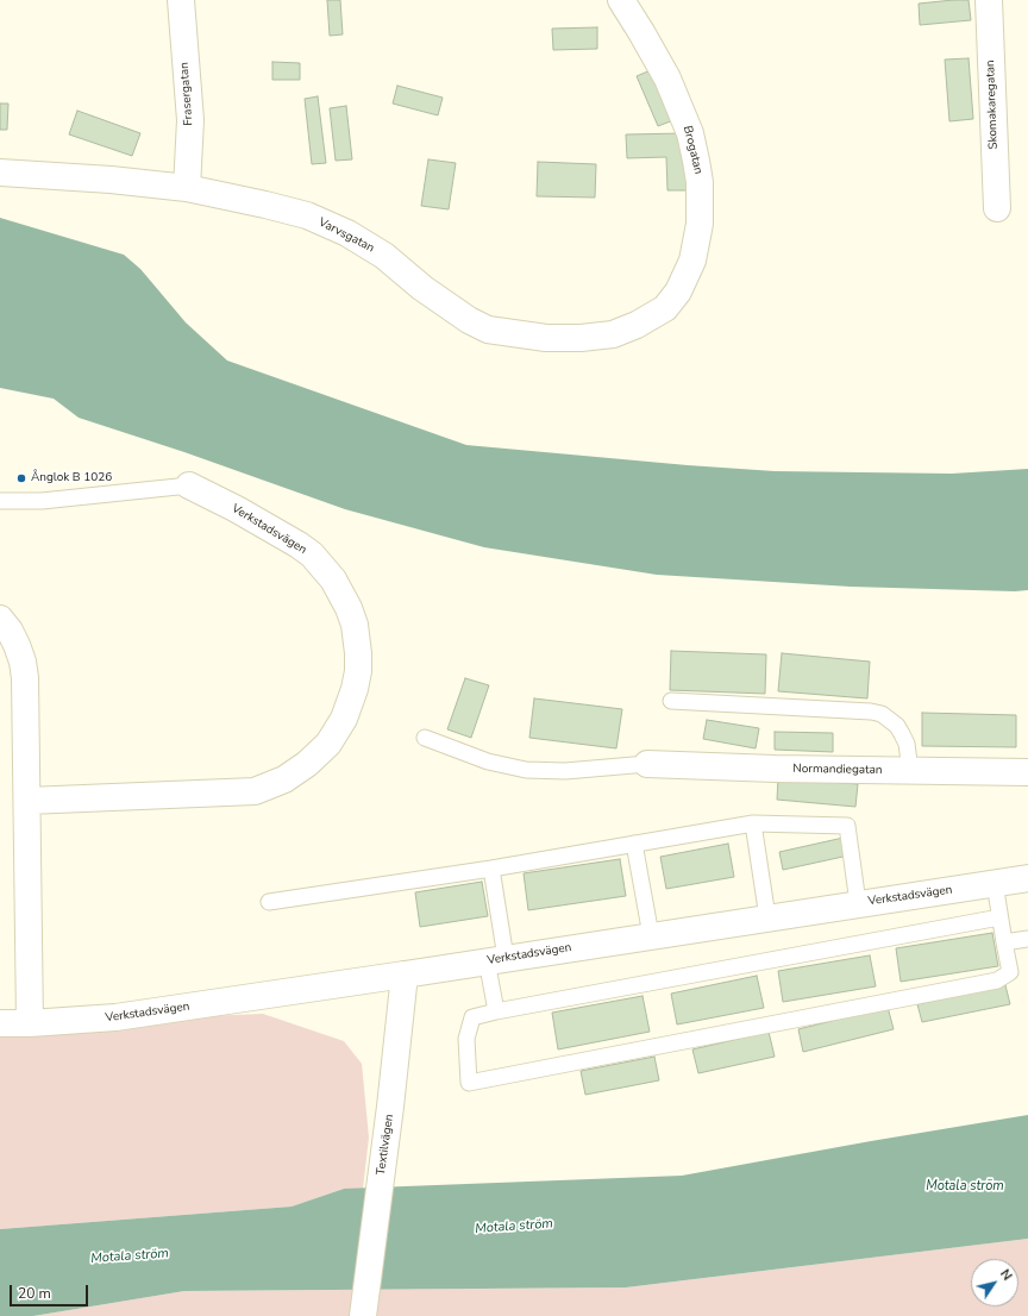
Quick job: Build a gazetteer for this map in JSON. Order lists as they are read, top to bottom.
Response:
{
  "streets": {
    "street": [
      "Frasergatan",
      "Skomakaregatan",
      "Brogatan",
      "Varvsgatan",
      "Verkstadsvägen",
      "Normandiegatan",
      "Textilvägen"
    ]
  },
  "crossings": [
    ["Frasergatan", "Varvsgatan"],
    ["Brogatan", "Varvsgatan"],
    ["Verkstadsvägen", "Textilvägen"]
  ],
  "water": ["Motala ström"],
  "places": ["Ånglok B 1026"],
  "scale_bar": "20 m",
  "north": "top right"
}
